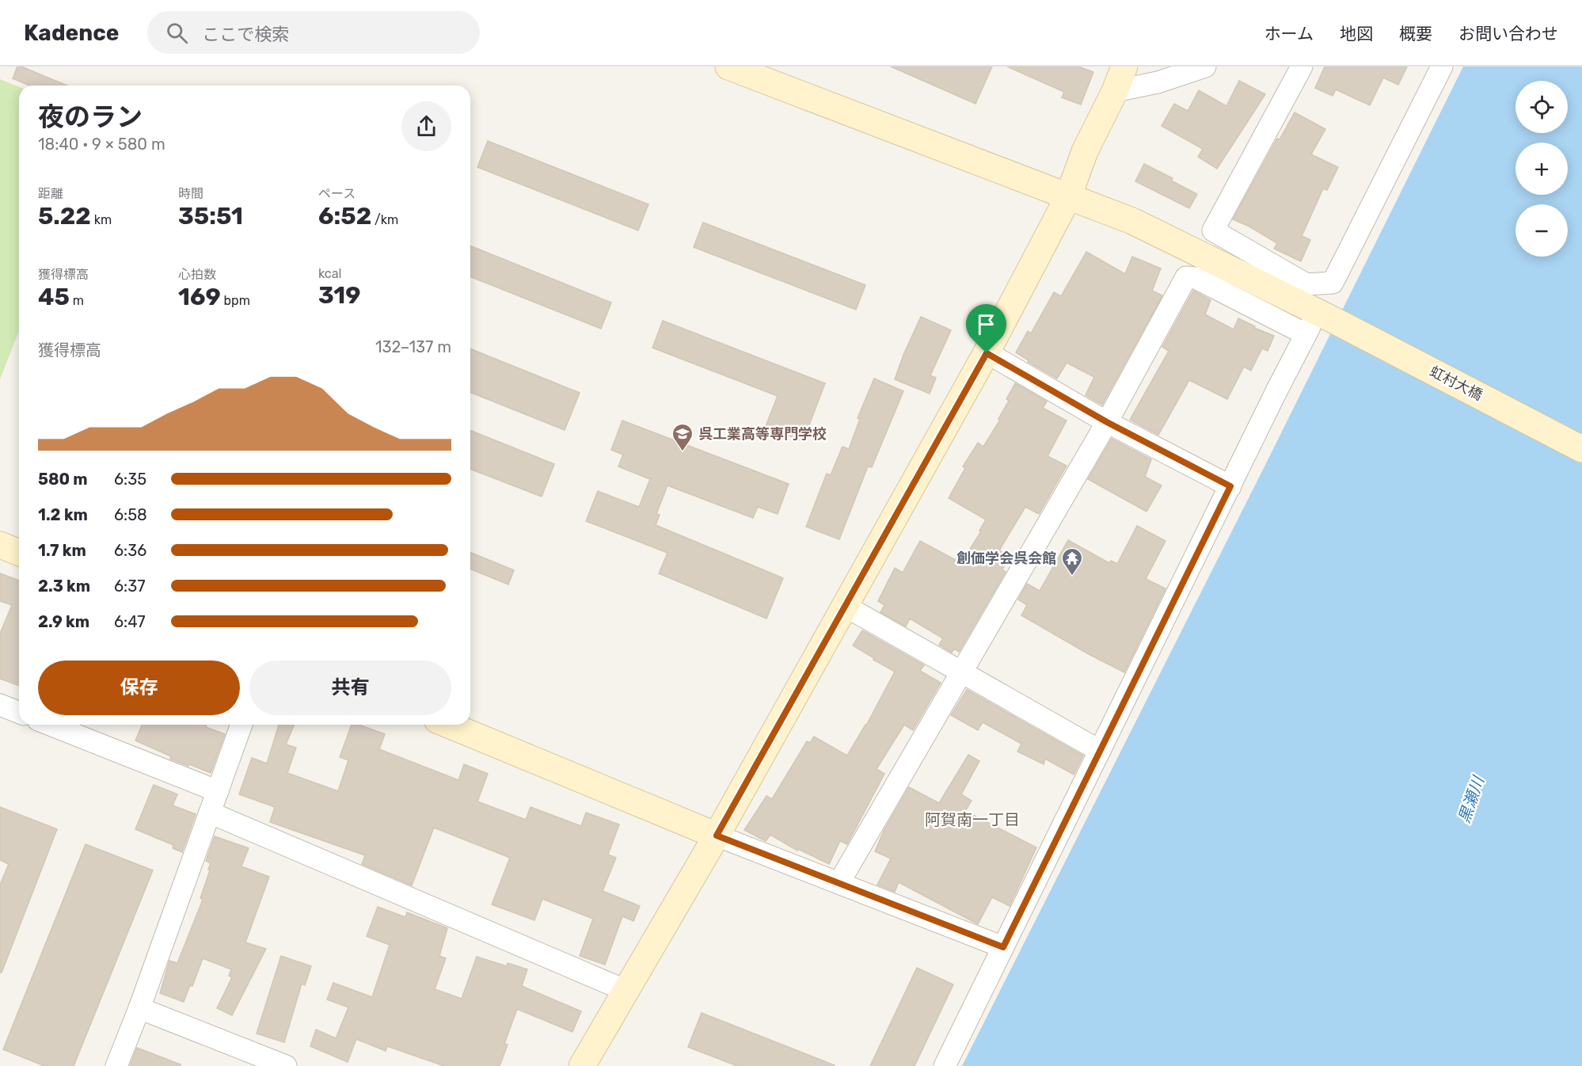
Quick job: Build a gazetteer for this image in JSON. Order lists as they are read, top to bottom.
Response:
{
  "streets": {
    "street": ["虹村大橋"]
  },
  "districts": ["阿賀南一丁目"],
  "water": ["黒瀬川"],
  "places": {
    "school or university": ["呉工業高等専門学校"],
    "temple": ["創価学会呉会館"]
  },
  "page": {
    "header": "Kadence",
    "search": "ここで検索",
    "nav": [
      "ホーム",
      "地図",
      "概要",
      "お問い合わせ"
    ],
    "map_buttons": ["+", "−"],
    "heading": ["夜のラン", "18:40 · 9 × 580 m"],
    "stats": [
      ["距離", "5.22 km"],
      ["時間", "35:51"],
      ["ペース", "6:52 /km"],
      ["獲得標高", "45 m"],
      ["心拍数", "169 bpm"],
      ["kcal", "319"]
    ],
    "chart": ["獲得標高", "132–137 m"],
    "list": [
      {
        "name": "580 m",
        "note": "6:35"
      },
      {
        "name": "1.2 km",
        "note": "6:58"
      },
      {
        "name": "1.7 km",
        "note": "6:36"
      },
      {
        "name": "2.3 km",
        "note": "6:37"
      },
      {
        "name": "2.9 km",
        "note": "6:47"
      }
    ],
    "buttons": ["保存", "共有"]
  }
}
